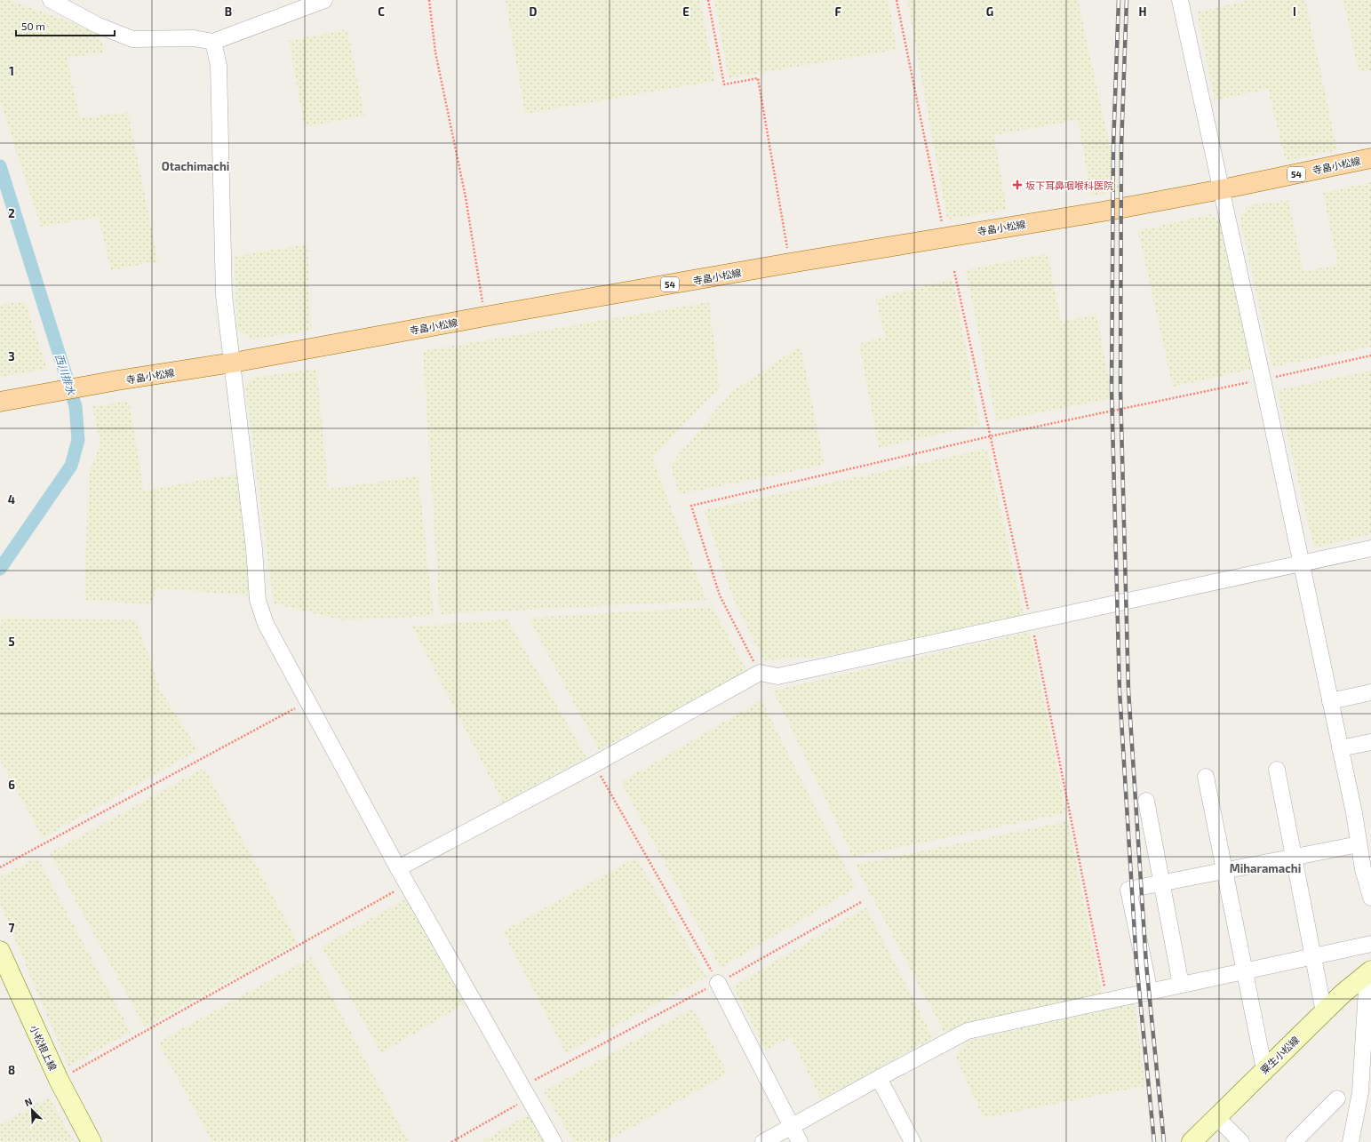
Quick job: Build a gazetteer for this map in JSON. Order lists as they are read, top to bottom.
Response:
{
  "streets": {
    "main road": [
      "寺畠小松線",
      "54",
      "小松根上線",
      "粟生小松線"
    ]
  },
  "districts": ["Otachimachi", "Miharamachi"],
  "water": ["西川排水"],
  "places": {
    "health": ["坂下耳鼻咽喉科医院"]
  },
  "scale_bar": "50 m",
  "north": "top left",
  "grid": {
    "columns": [
      "B",
      "C",
      "D",
      "E",
      "F",
      "G",
      "H",
      "I"
    ],
    "rows": [
      "1",
      "2",
      "3",
      "4",
      "5",
      "6",
      "7",
      "8"
    ]
  }
}
